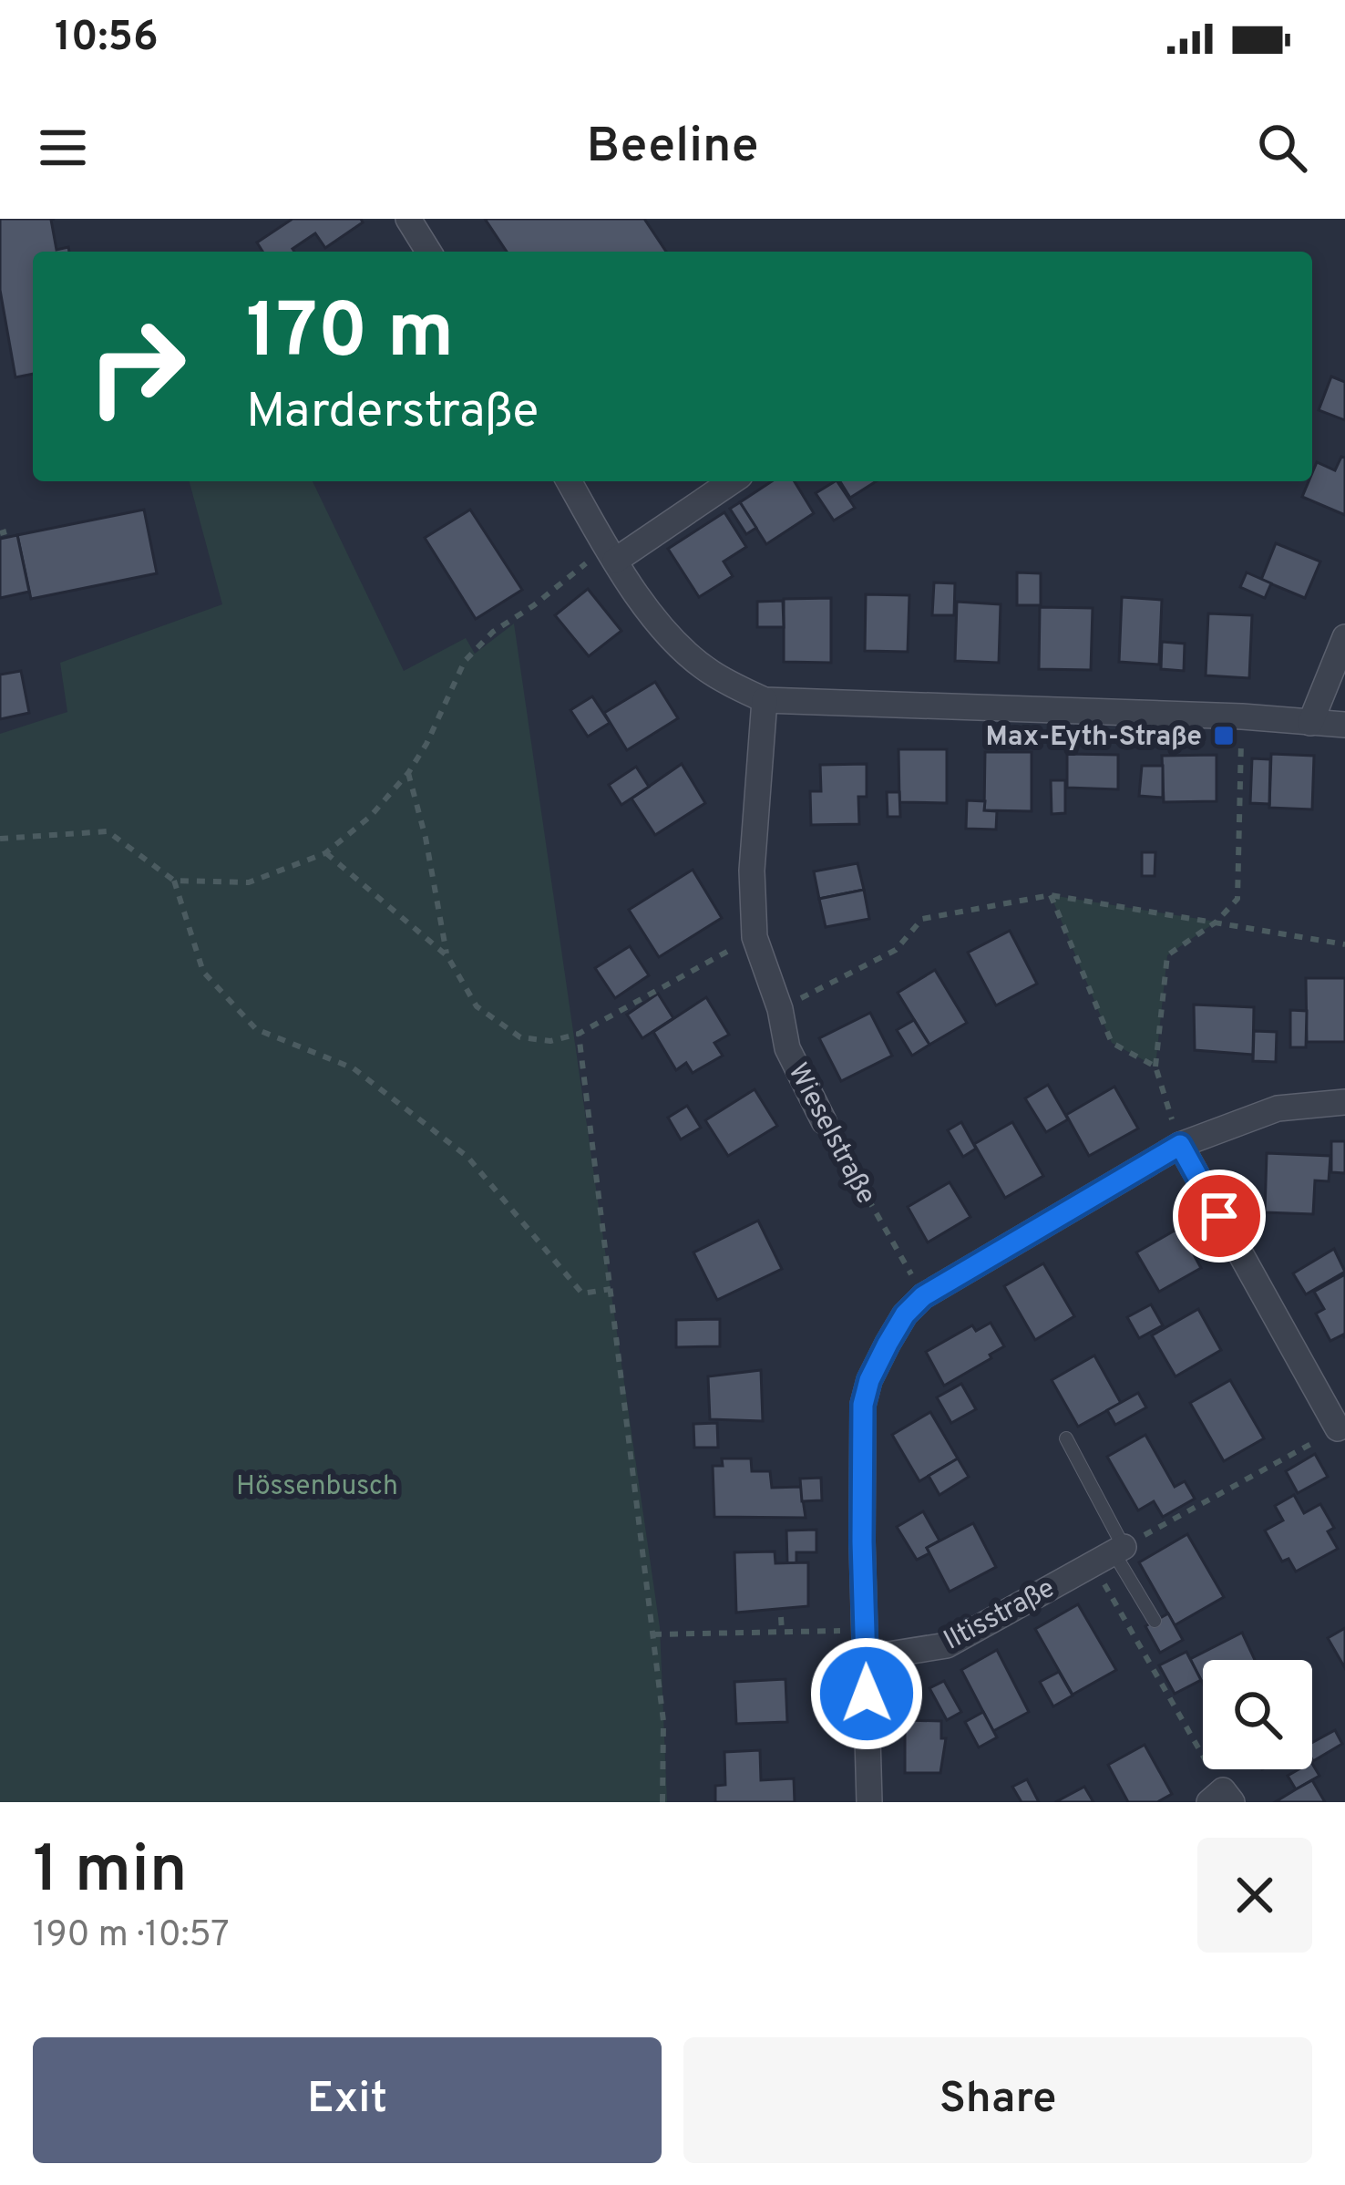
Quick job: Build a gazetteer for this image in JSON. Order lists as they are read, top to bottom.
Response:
{
  "streets": {
    "street": ["Wieselstraße", "Iltisstraße"]
  },
  "parks": ["Hössenbusch"],
  "places": {
    "transit": ["Max-Eyth-Straße"]
  },
  "page": {
    "status": "10:56",
    "header": "Beeline",
    "turn": ["170 m", "Marderstraße"],
    "heading": ["1 min", "190 m · 10:57"],
    "buttons": ["Exit", "Share"]
  }
}
